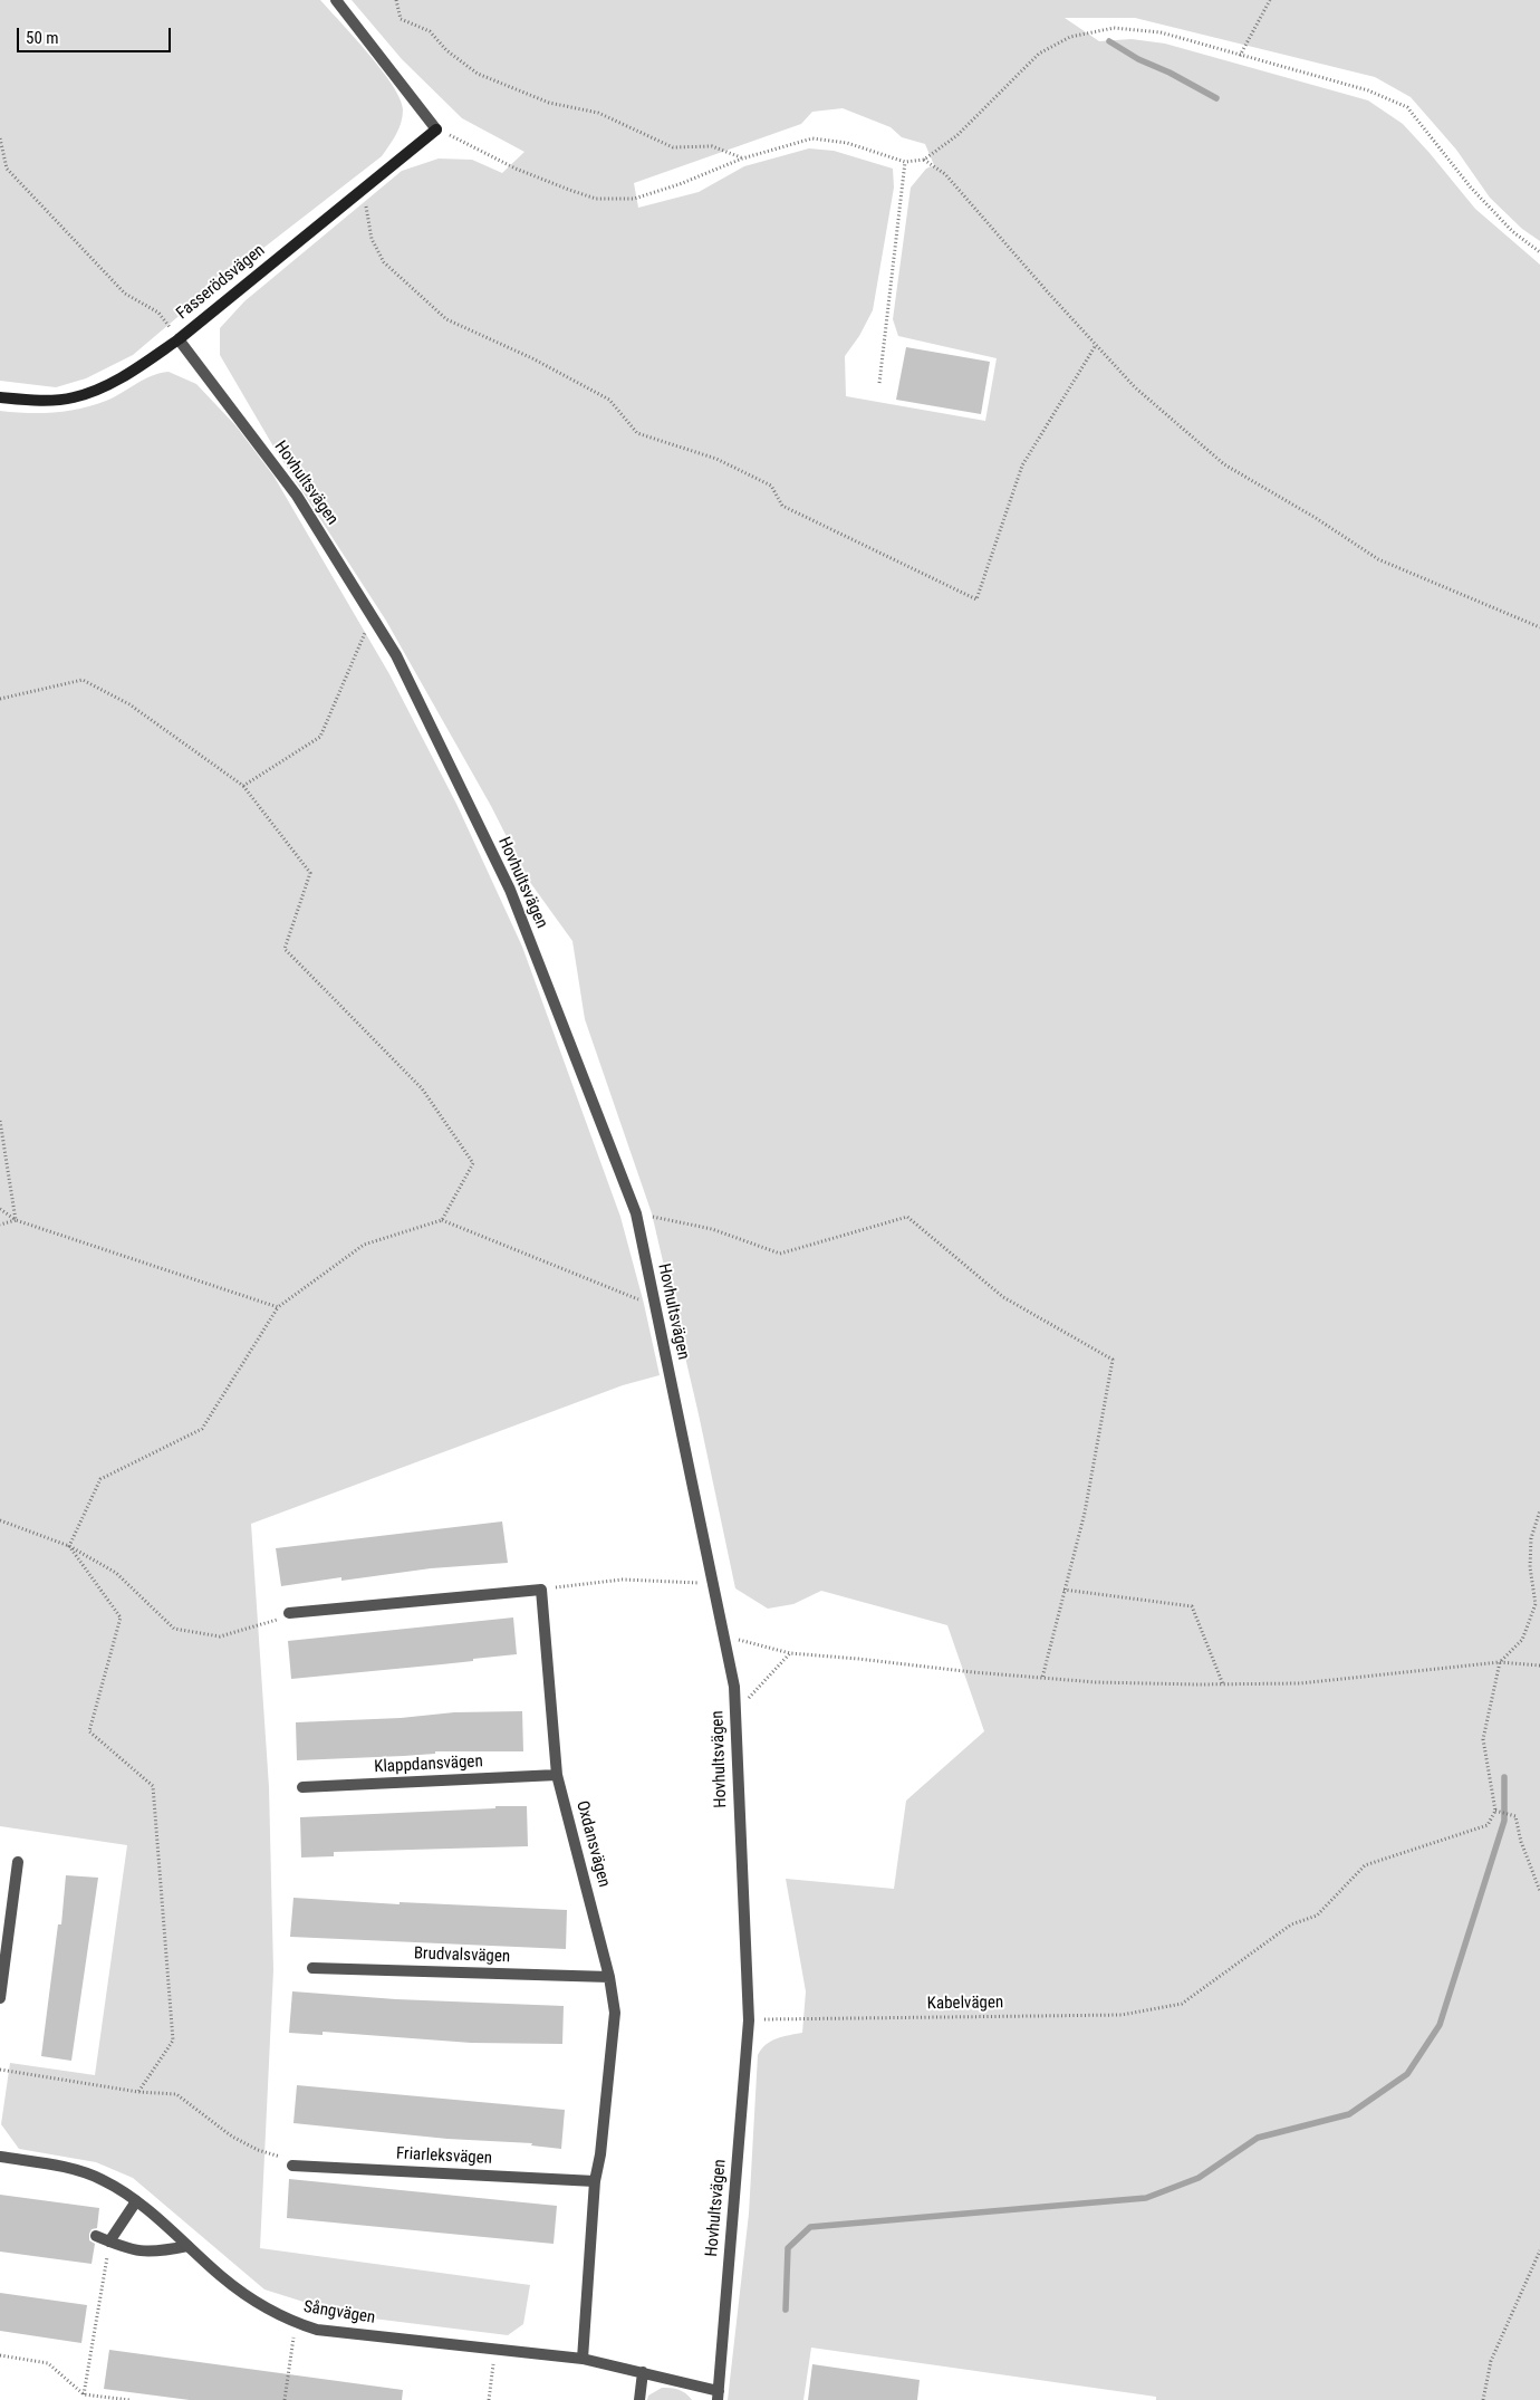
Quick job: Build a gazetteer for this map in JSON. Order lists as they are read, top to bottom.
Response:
{
  "streets": {
    "street": [
      "Fasserödsvägen",
      "Hovhultsvägen",
      "Klappdansvägen",
      "Oxdansvägen",
      "Brudvalsvägen",
      "Friarleksvägen",
      "Sångvägen"
    ],
    "path": ["Kabelvägen"]
  },
  "crossings": [
    ["Fasserödsvägen", "Hovhultsvägen"],
    ["Hovhultsvägen", "Kabelvägen"],
    ["Hovhultsvägen", "Sångvägen"],
    ["Klappdansvägen", "Oxdansvägen"],
    ["Oxdansvägen", "Brudvalsvägen"],
    ["Oxdansvägen", "Friarleksvägen"],
    ["Oxdansvägen", "Sångvägen"]
  ],
  "scale_bar": "50 m"
}
